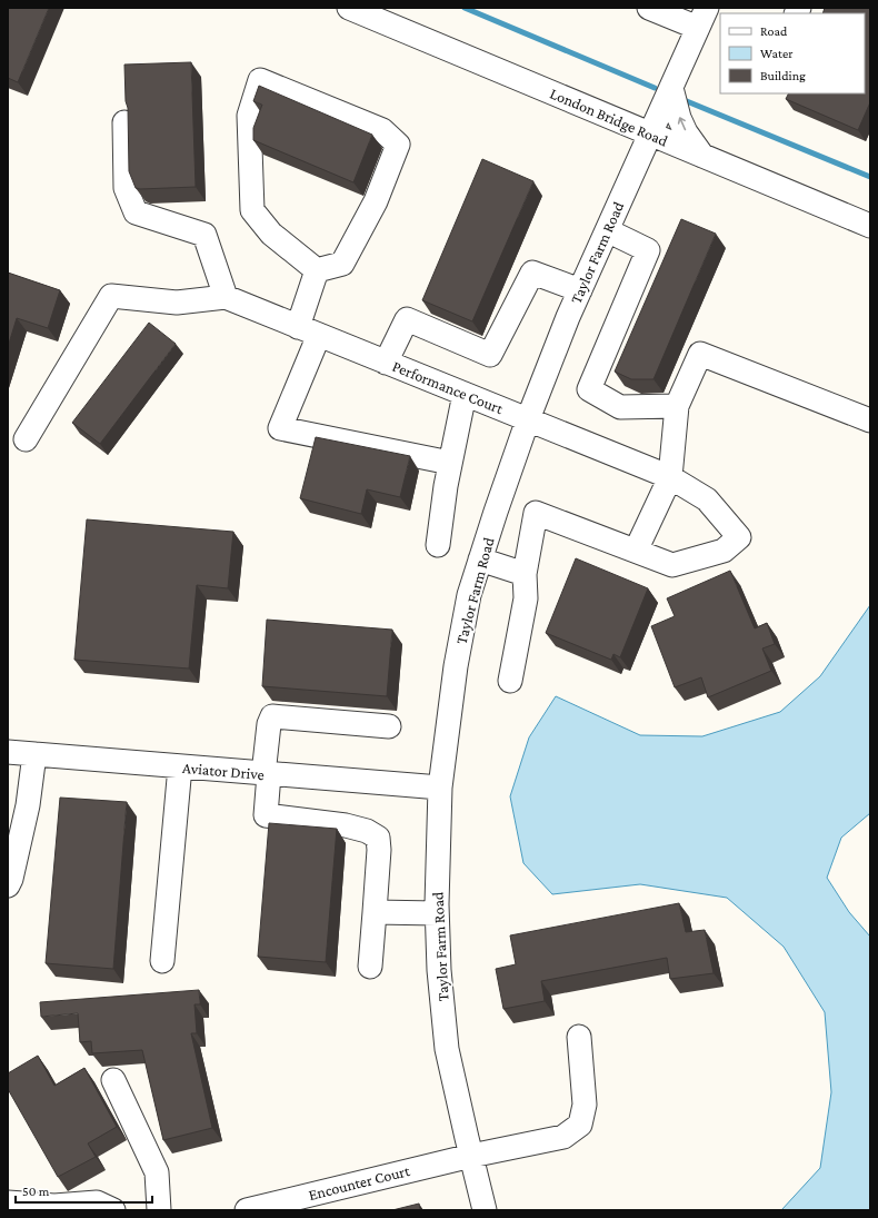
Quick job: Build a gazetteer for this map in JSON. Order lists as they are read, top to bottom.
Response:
{
  "streets": {
    "street": [
      "London Bridge Road",
      "Taylor Farm Road",
      "Performance Court",
      "Aviator Drive",
      "Encounter Court"
    ]
  },
  "crossings": [
    ["London Bridge Road", "Taylor Farm Road"],
    ["Taylor Farm Road", "Performance Court"],
    ["Taylor Farm Road", "Aviator Drive"],
    ["Taylor Farm Road", "Encounter Court"]
  ],
  "legend": ["Road", "Water", "Building"],
  "scale_bar": "50 m"
}
